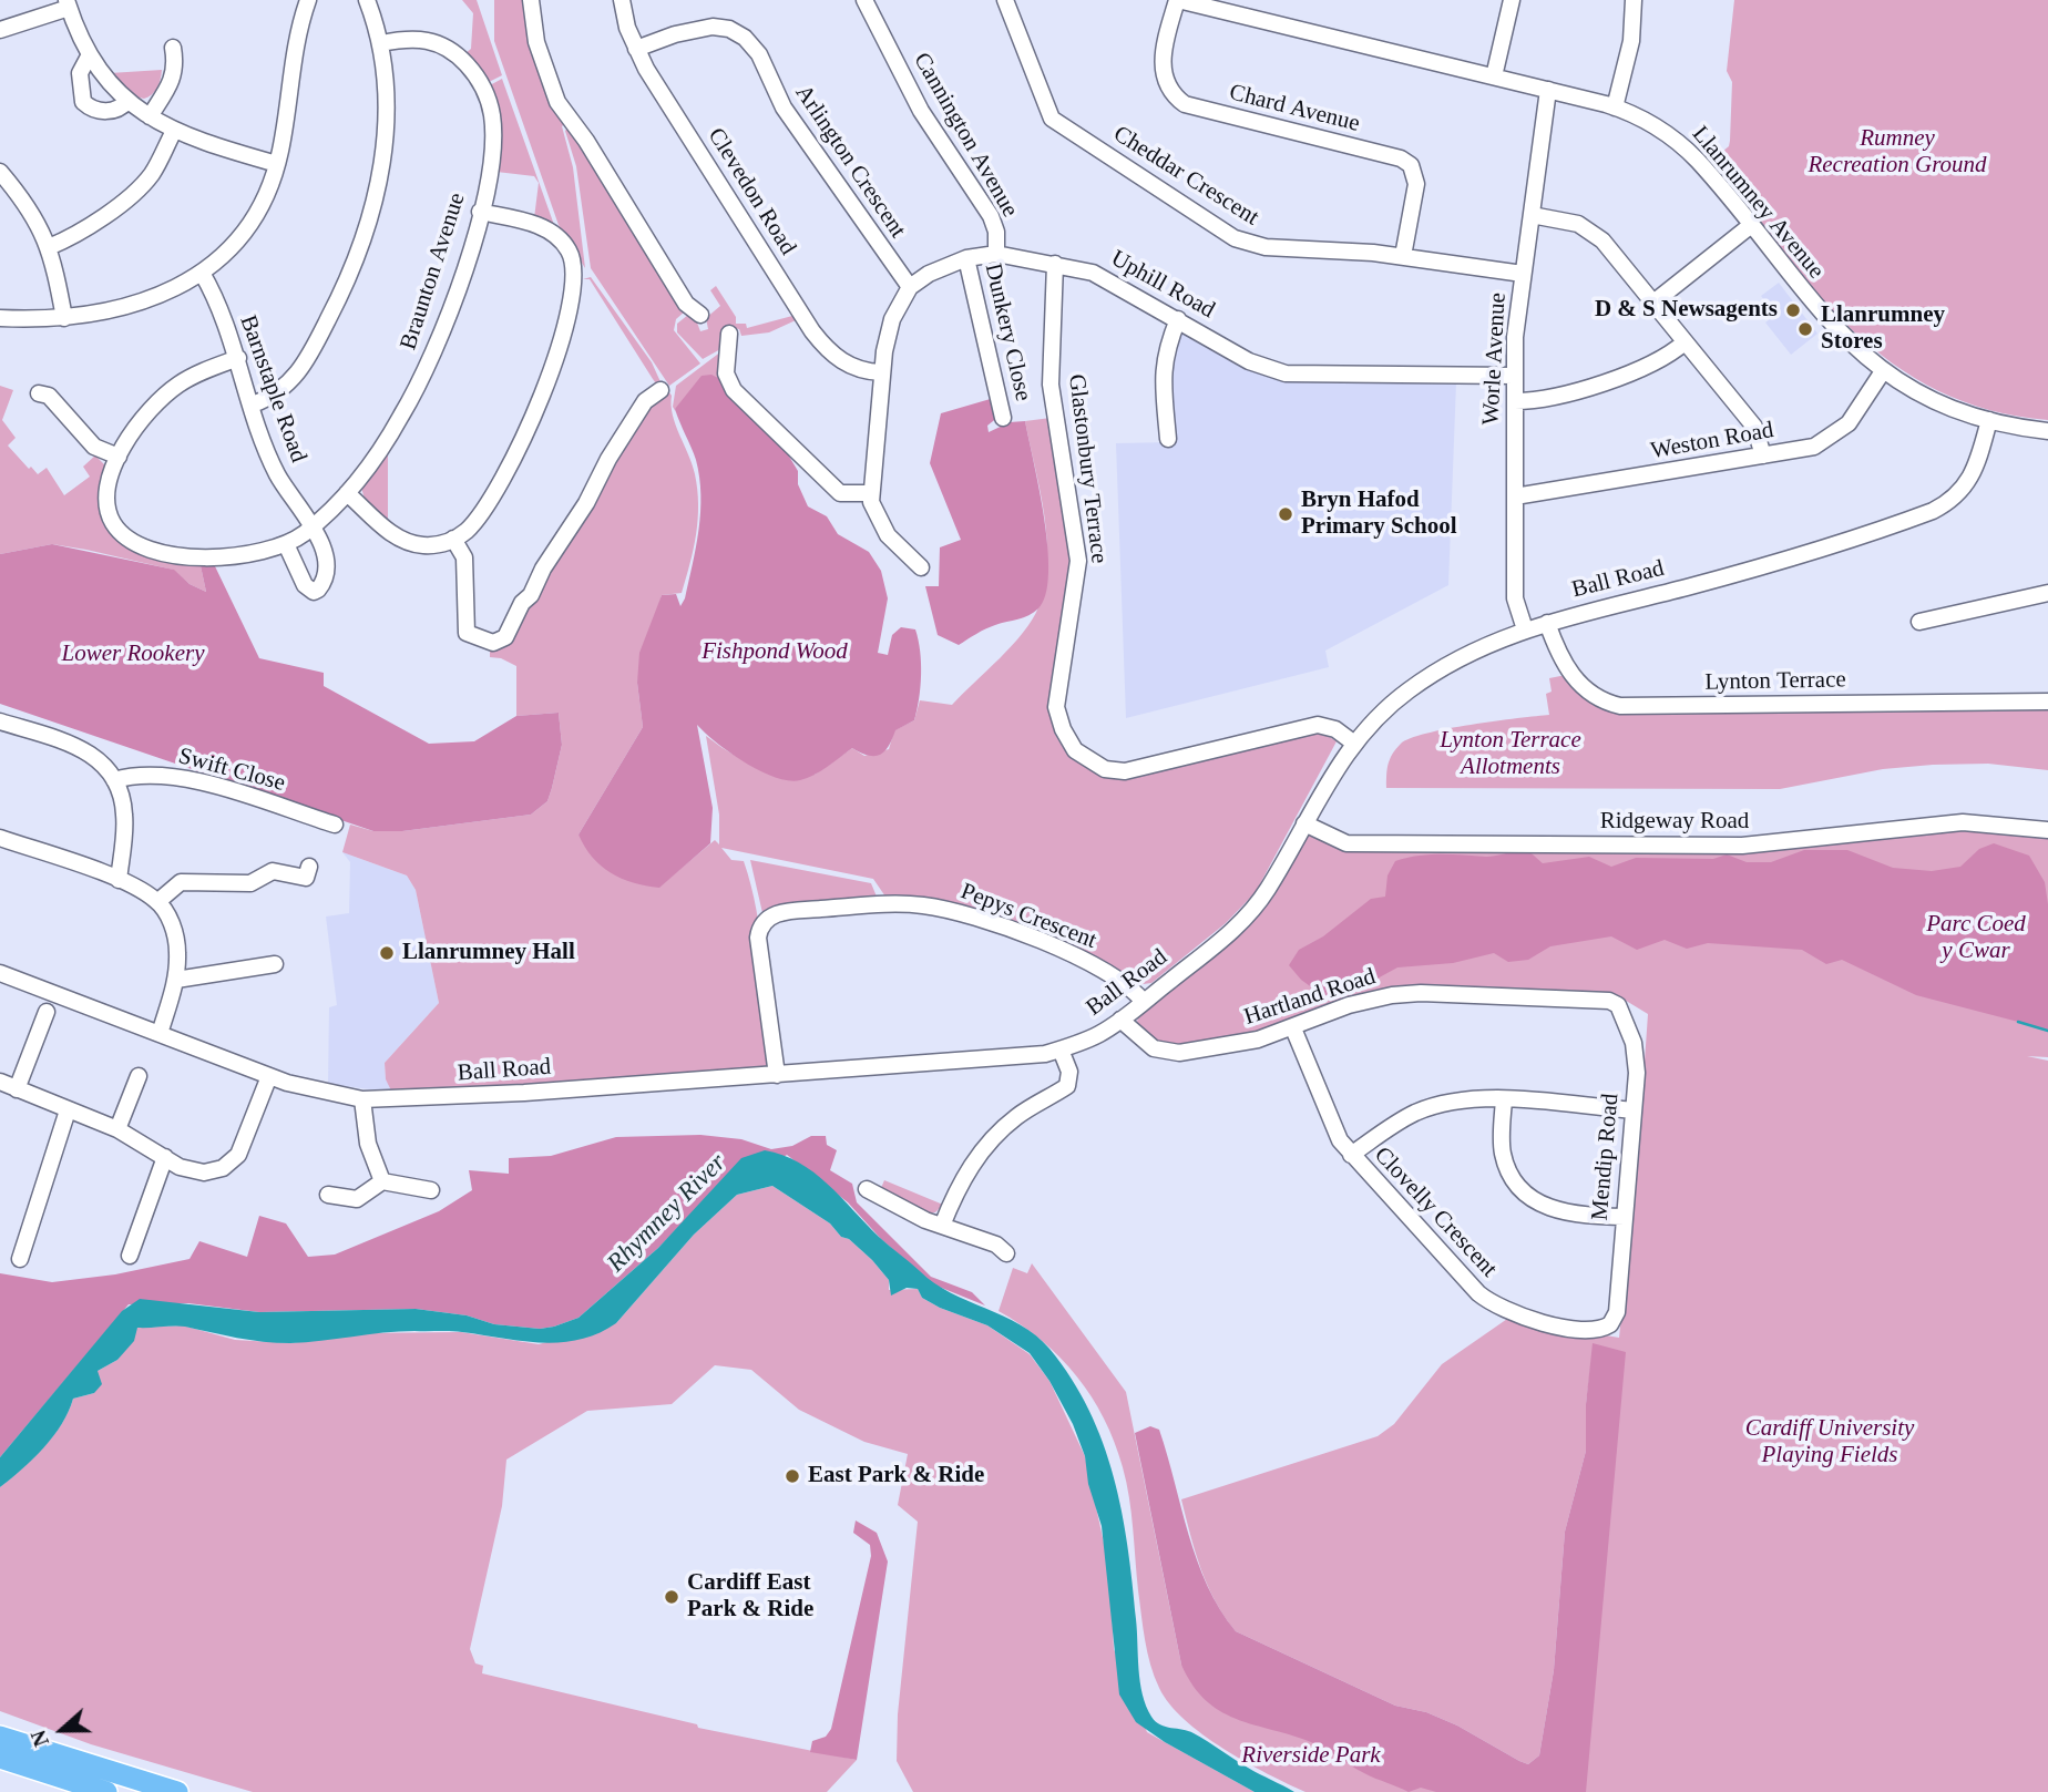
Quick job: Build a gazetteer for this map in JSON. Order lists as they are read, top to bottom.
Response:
{
  "streets": {
    "street": [
      "Chard Avenue",
      "Cannington Avenue",
      "Arlington Crescent",
      "Cheddar Crescent",
      "Clevedon Road",
      "Llanrumney Avenue",
      "Braunton Avenue",
      "Uphill Road",
      "Dunkery Close",
      "Worle Avenue",
      "Barnstaple Road",
      "Weston Road",
      "Glastonbury Terrace",
      "Ball Road",
      "Lynton Terrace",
      "Swift Close",
      "Ridgeway Road",
      "Pepys Crescent",
      "Hartland Road",
      "Mendip Road",
      "Clovelly Crescent"
    ]
  },
  "crossings": [
    ["Chard Avenue", "Cheddar Crescent"],
    ["Chard Avenue", "Llanrumney Avenue"],
    ["Cannington Avenue", "Uphill Road"],
    ["Arlington Crescent", "Clevedon Road"],
    ["Arlington Crescent", "Uphill Road"],
    ["Cheddar Crescent", "Worle Avenue"],
    ["Llanrumney Avenue", "Worle Avenue"],
    ["Llanrumney Avenue", "Weston Road"],
    ["Llanrumney Avenue", "Ball Road"],
    ["Braunton Avenue", "Barnstaple Road"],
    ["Uphill Road", "Dunkery Close"],
    ["Uphill Road", "Worle Avenue"],
    ["Uphill Road", "Glastonbury Terrace"],
    ["Worle Avenue", "Weston Road"],
    ["Worle Avenue", "Ball Road"],
    ["Glastonbury Terrace", "Ball Road"],
    ["Ball Road", "Lynton Terrace"],
    ["Ball Road", "Ridgeway Road"],
    ["Ball Road", "Pepys Crescent"],
    ["Ball Road", "Hartland Road"],
    ["Hartland Road", "Mendip Road"],
    ["Hartland Road", "Clovelly Crescent"],
    ["Mendip Road", "Clovelly Crescent"]
  ],
  "water": ["Rhymney River"],
  "parks": [
    "Rumney Recreation Ground",
    "Fishpond Wood",
    "Lower Rookery",
    "Lynton Terrace Allotments",
    "Parc Coed y Cwar",
    "Cardiff University Playing Fields",
    "Riverside Park"
  ],
  "places": [
    "D & S Newsagents",
    "Llanrumney Stores",
    "Bryn Hafod Primary School",
    "Llanrumney Hall",
    "East Park & Ride",
    "Cardiff East Park & Ride"
  ],
  "north": "left"
}
